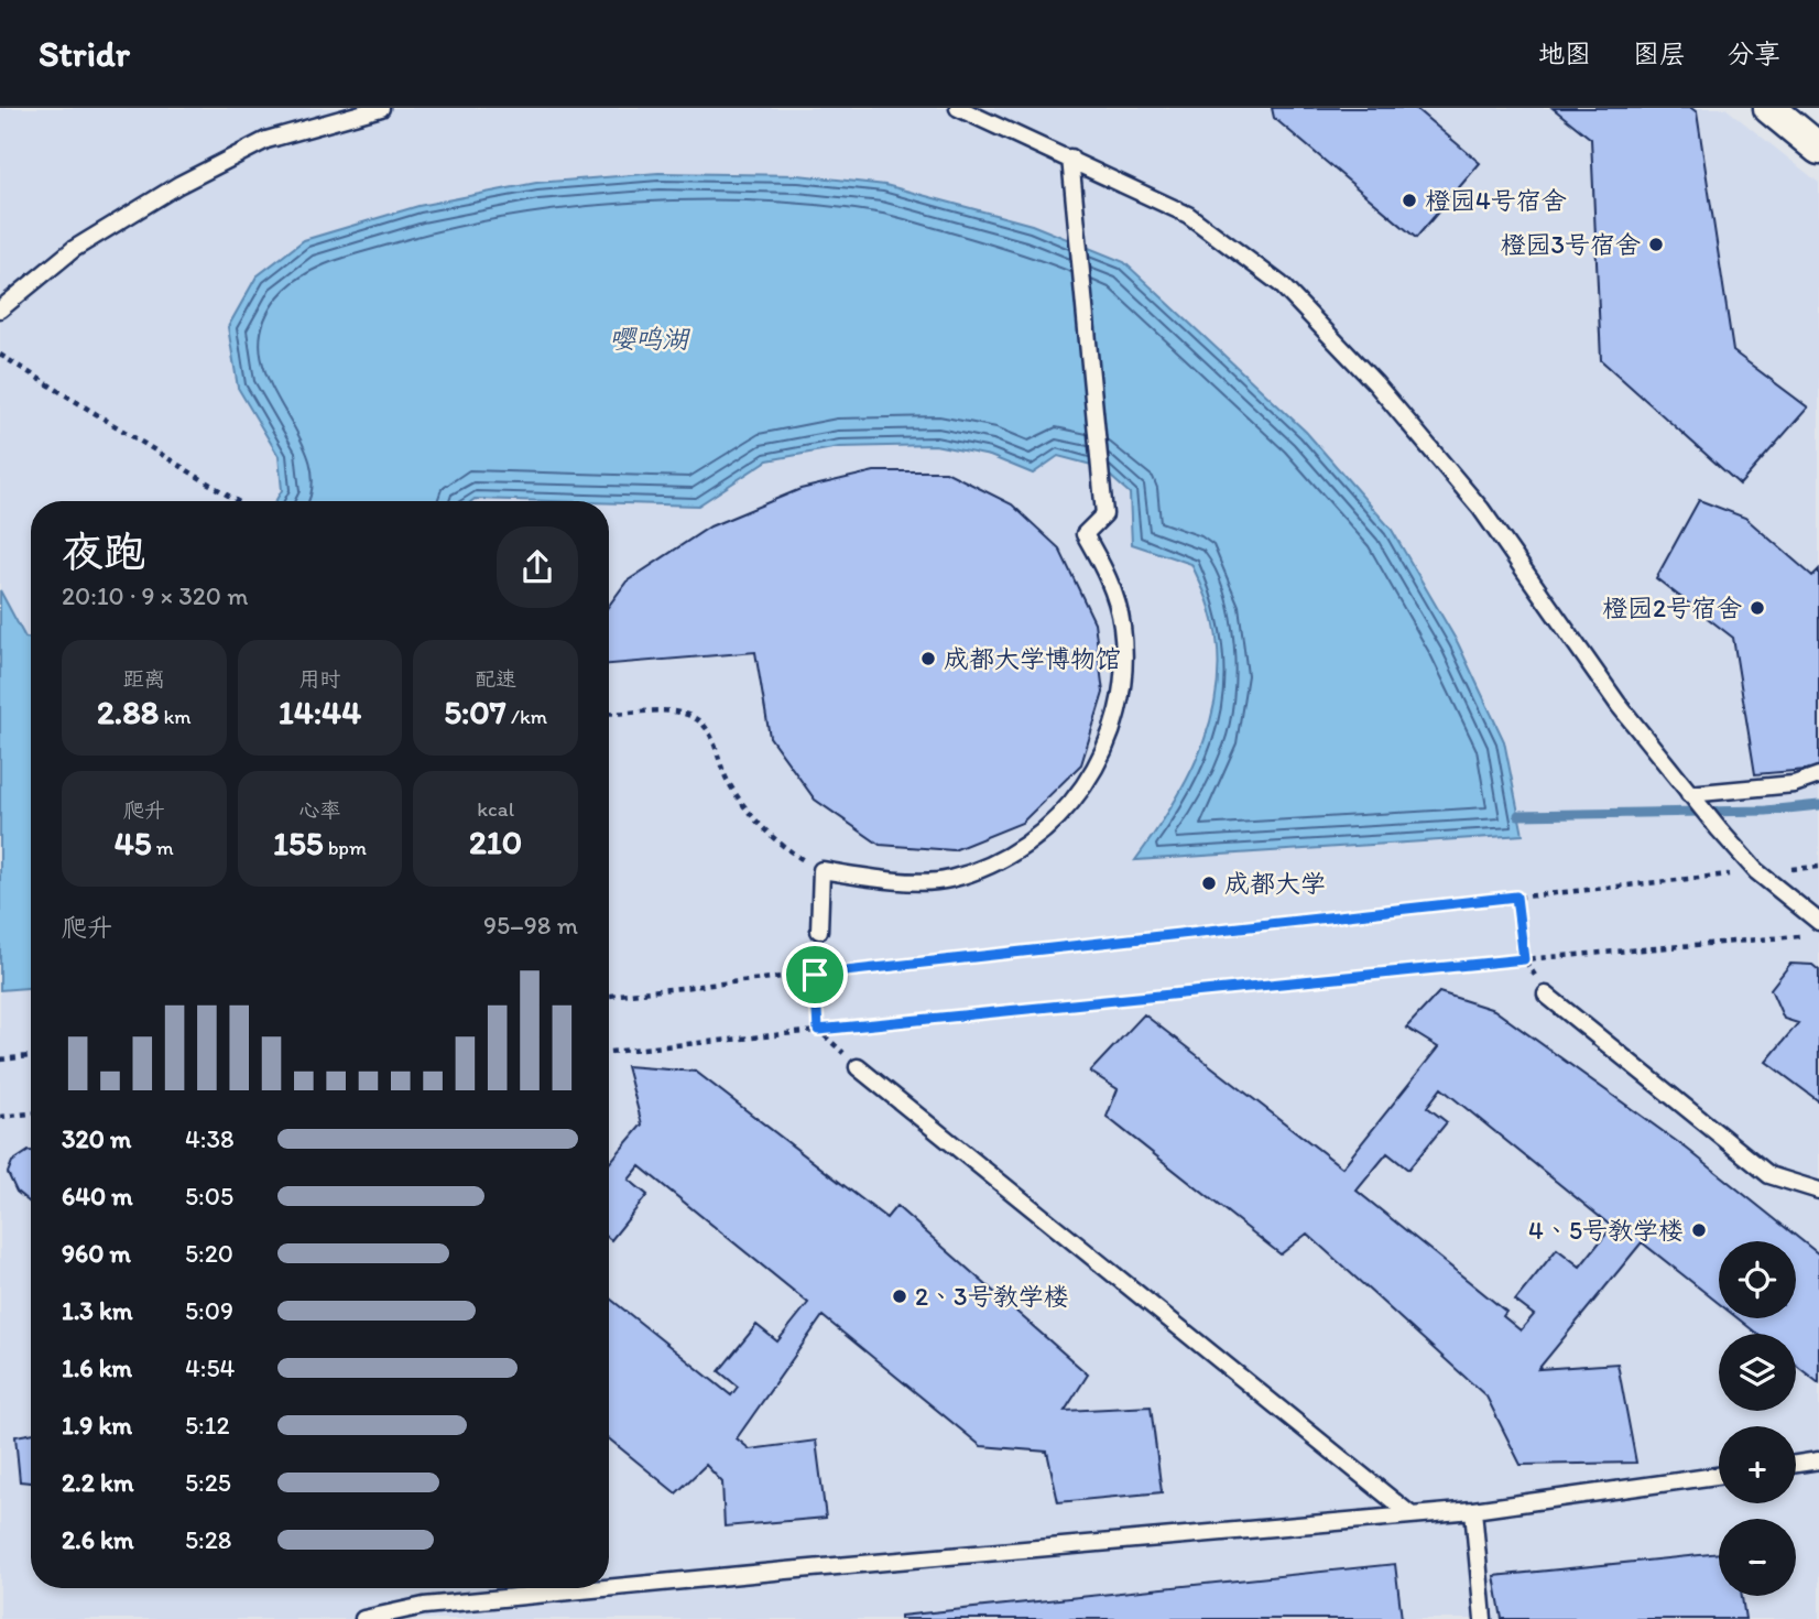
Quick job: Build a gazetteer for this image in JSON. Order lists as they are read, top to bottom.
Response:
{
  "water": ["嘤鸣湖"],
  "places": [
    "橙园4号宿舍",
    "橙园3号宿舍",
    "橙园2号宿舍",
    "成都大学博物馆",
    "成都大学",
    "4、5号教学楼",
    "2、3号教学楼"
  ],
  "page": {
    "header": "Stridr",
    "nav": ["地图", "图层", "分享"],
    "heading": ["夜跑", "20:10 · 9 × 320 m"],
    "stats": [
      ["距离", "2.88 km"],
      ["用时", "14:44"],
      ["配速", "5:07 /km"],
      ["爬升", "45 m"],
      ["心率", "155 bpm"],
      ["kcal", "210"]
    ],
    "chart": ["爬升", "95–98 m"],
    "list": [
      {
        "name": "320 m",
        "note": "4:38"
      },
      {
        "name": "640 m",
        "note": "5:05"
      },
      {
        "name": "960 m",
        "note": "5:20"
      },
      {
        "name": "1.3 km",
        "note": "5:09"
      },
      {
        "name": "1.6 km",
        "note": "4:54"
      },
      {
        "name": "1.9 km",
        "note": "5:12"
      },
      {
        "name": "2.2 km",
        "note": "5:25"
      },
      {
        "name": "2.6 km",
        "note": "5:28"
      }
    ],
    "map_buttons": ["+", "−"]
  }
}
